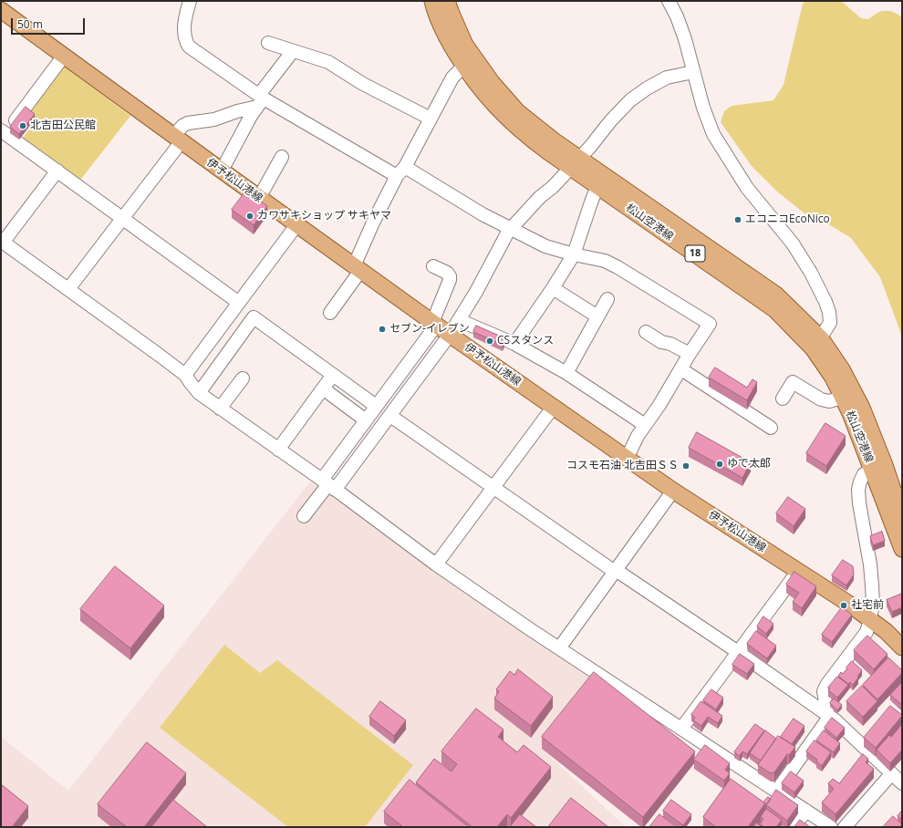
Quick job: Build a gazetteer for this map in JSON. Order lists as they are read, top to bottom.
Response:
{
  "streets": {
    "main road": ["伊予松山港線", "松山空港線", "18"]
  },
  "places": [
    "北吉田公民館",
    "カワサキショップ サキヤマ",
    "エコニコEcoNico",
    "セブン-イレブン",
    "CSスタンス",
    "ゆで太郎",
    "コスモ石油 北吉田ＳＳ",
    "社宅前"
  ],
  "scale_bar": "50 m"
}
